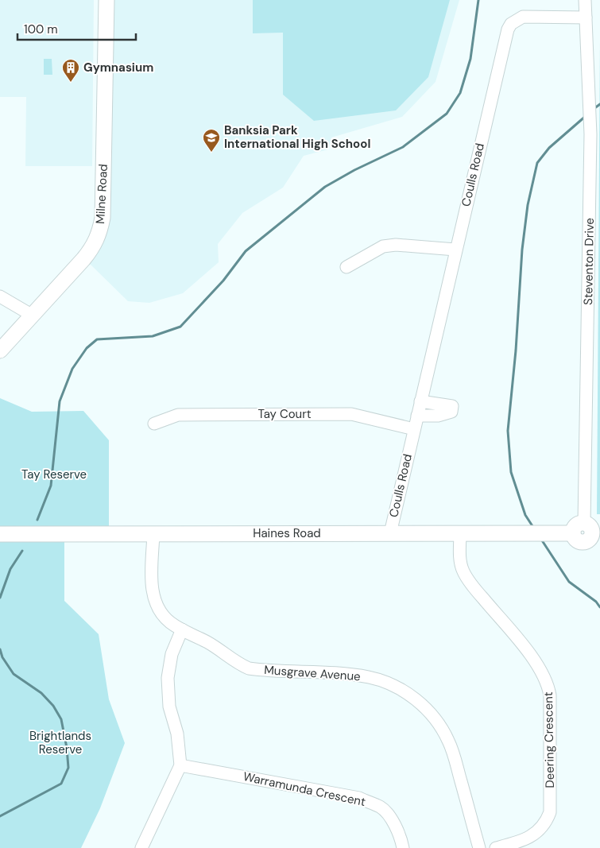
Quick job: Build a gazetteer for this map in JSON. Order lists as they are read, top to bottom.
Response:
{
  "streets": {
    "main road": ["Milne Road", "Haines Road"],
    "street": [
      "Coulls Road",
      "Steventon Drive",
      "Tay Court",
      "Musgrave Avenue",
      "Deering Crescent",
      "Warramunda Crescent"
    ]
  },
  "crossings": [
    ["Coulls Road", "Steventon Drive"],
    ["Coulls Road", "Tay Court"],
    ["Coulls Road", "Haines Road"],
    ["Steventon Drive", "Haines Road"],
    ["Haines Road", "Musgrave Avenue"],
    ["Haines Road", "Deering Crescent"]
  ],
  "parks": ["Tay Reserve", "Brightlands Reserve"],
  "places": {
    "building": ["Gymnasium"],
    "school or university": ["Banksia Park International High School"]
  },
  "scale_bar": "100 m"
}
